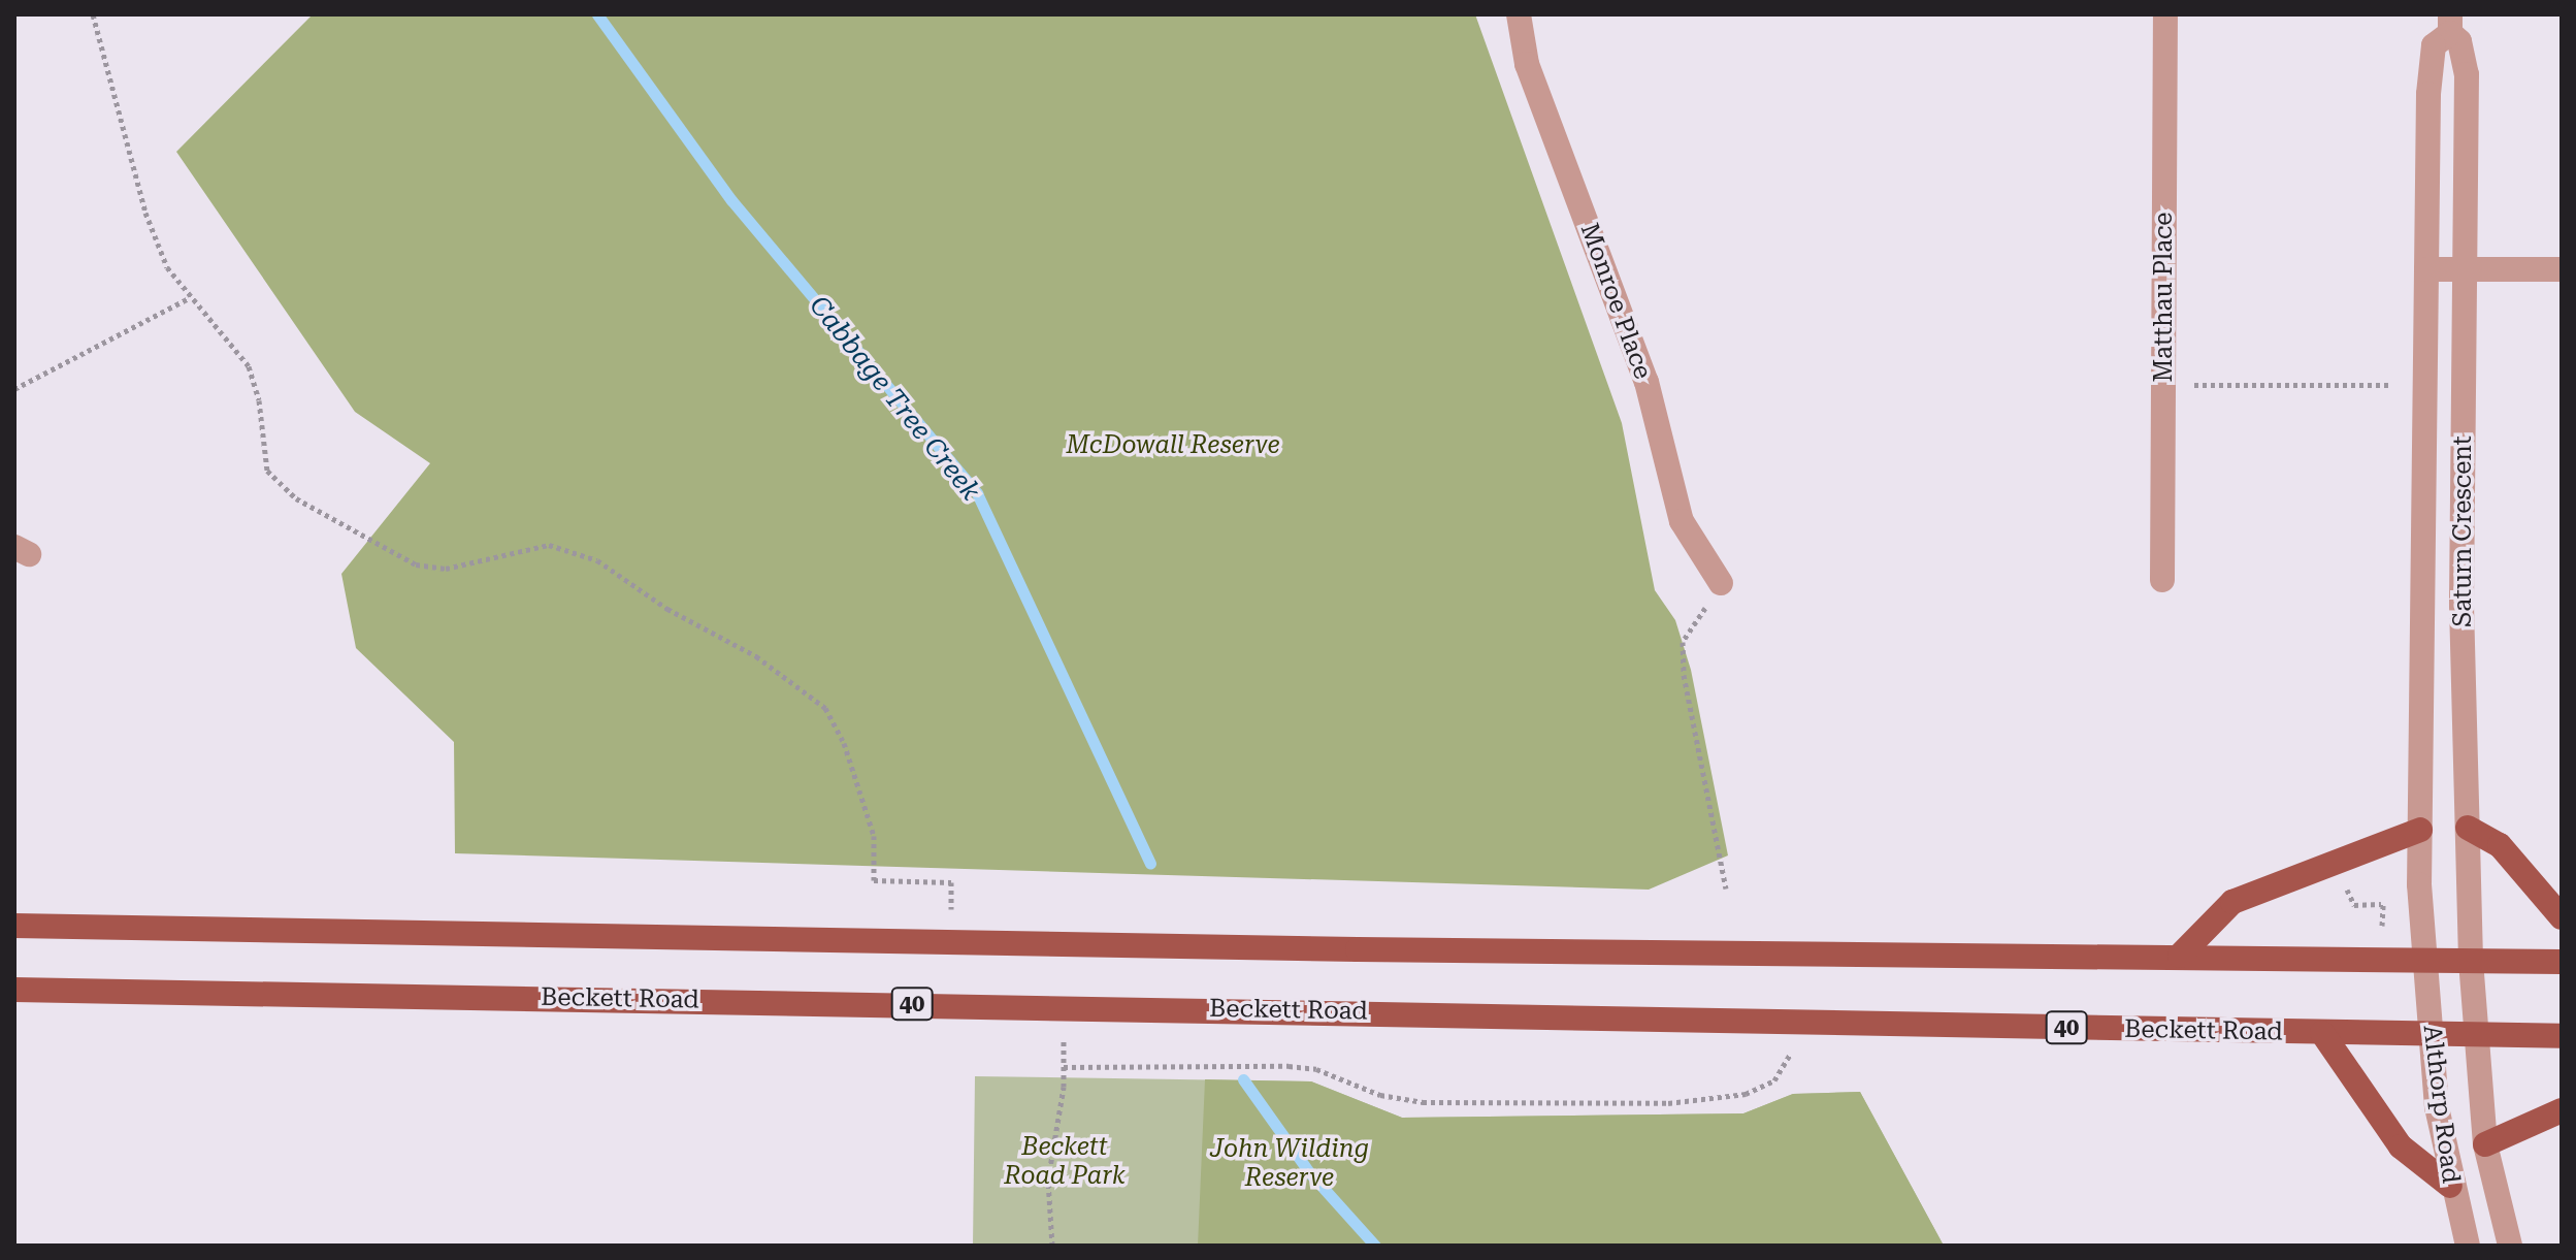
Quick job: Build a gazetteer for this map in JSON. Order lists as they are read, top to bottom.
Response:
{
  "streets": {
    "main road": ["Beckett Road", "40"],
    "street": [
      "Matthau Place",
      "Monroe Place",
      "Saturn Crescent",
      "Althorp Road"
    ]
  },
  "crossings": [
    ["Saturn Crescent", "Beckett Road"],
    ["Saturn Crescent", "Althorp Road"],
    ["Beckett Road", "Althorp Road"]
  ],
  "water": ["Cabbage Tree Creek"],
  "parks": ["McDowall Reserve", "Beckett Road Park", "John Wilding Reserve"]
}
